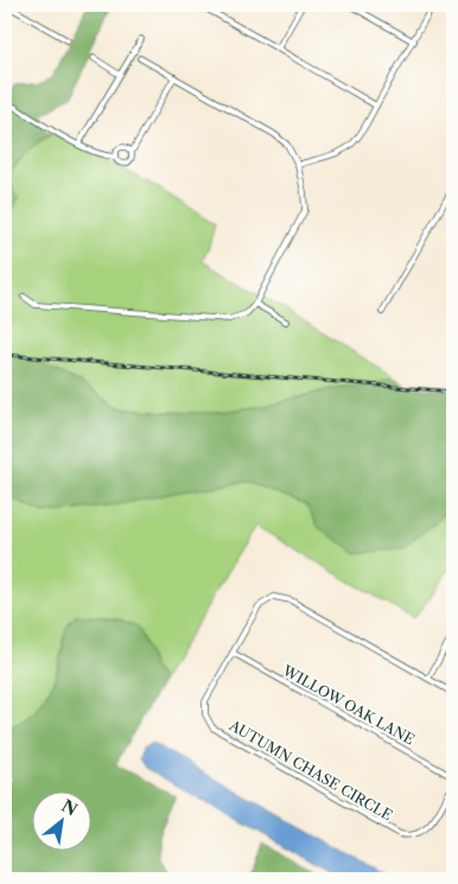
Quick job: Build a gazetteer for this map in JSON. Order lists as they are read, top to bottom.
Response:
{
  "streets": {
    "street": ["WILLOW OAK LANE", "AUTUMN CHASE CIRCLE"]
  },
  "crossings": [
    ["WILLOW OAK LANE", "AUTUMN CHASE CIRCLE"]
  ],
  "north": "top right"
}
